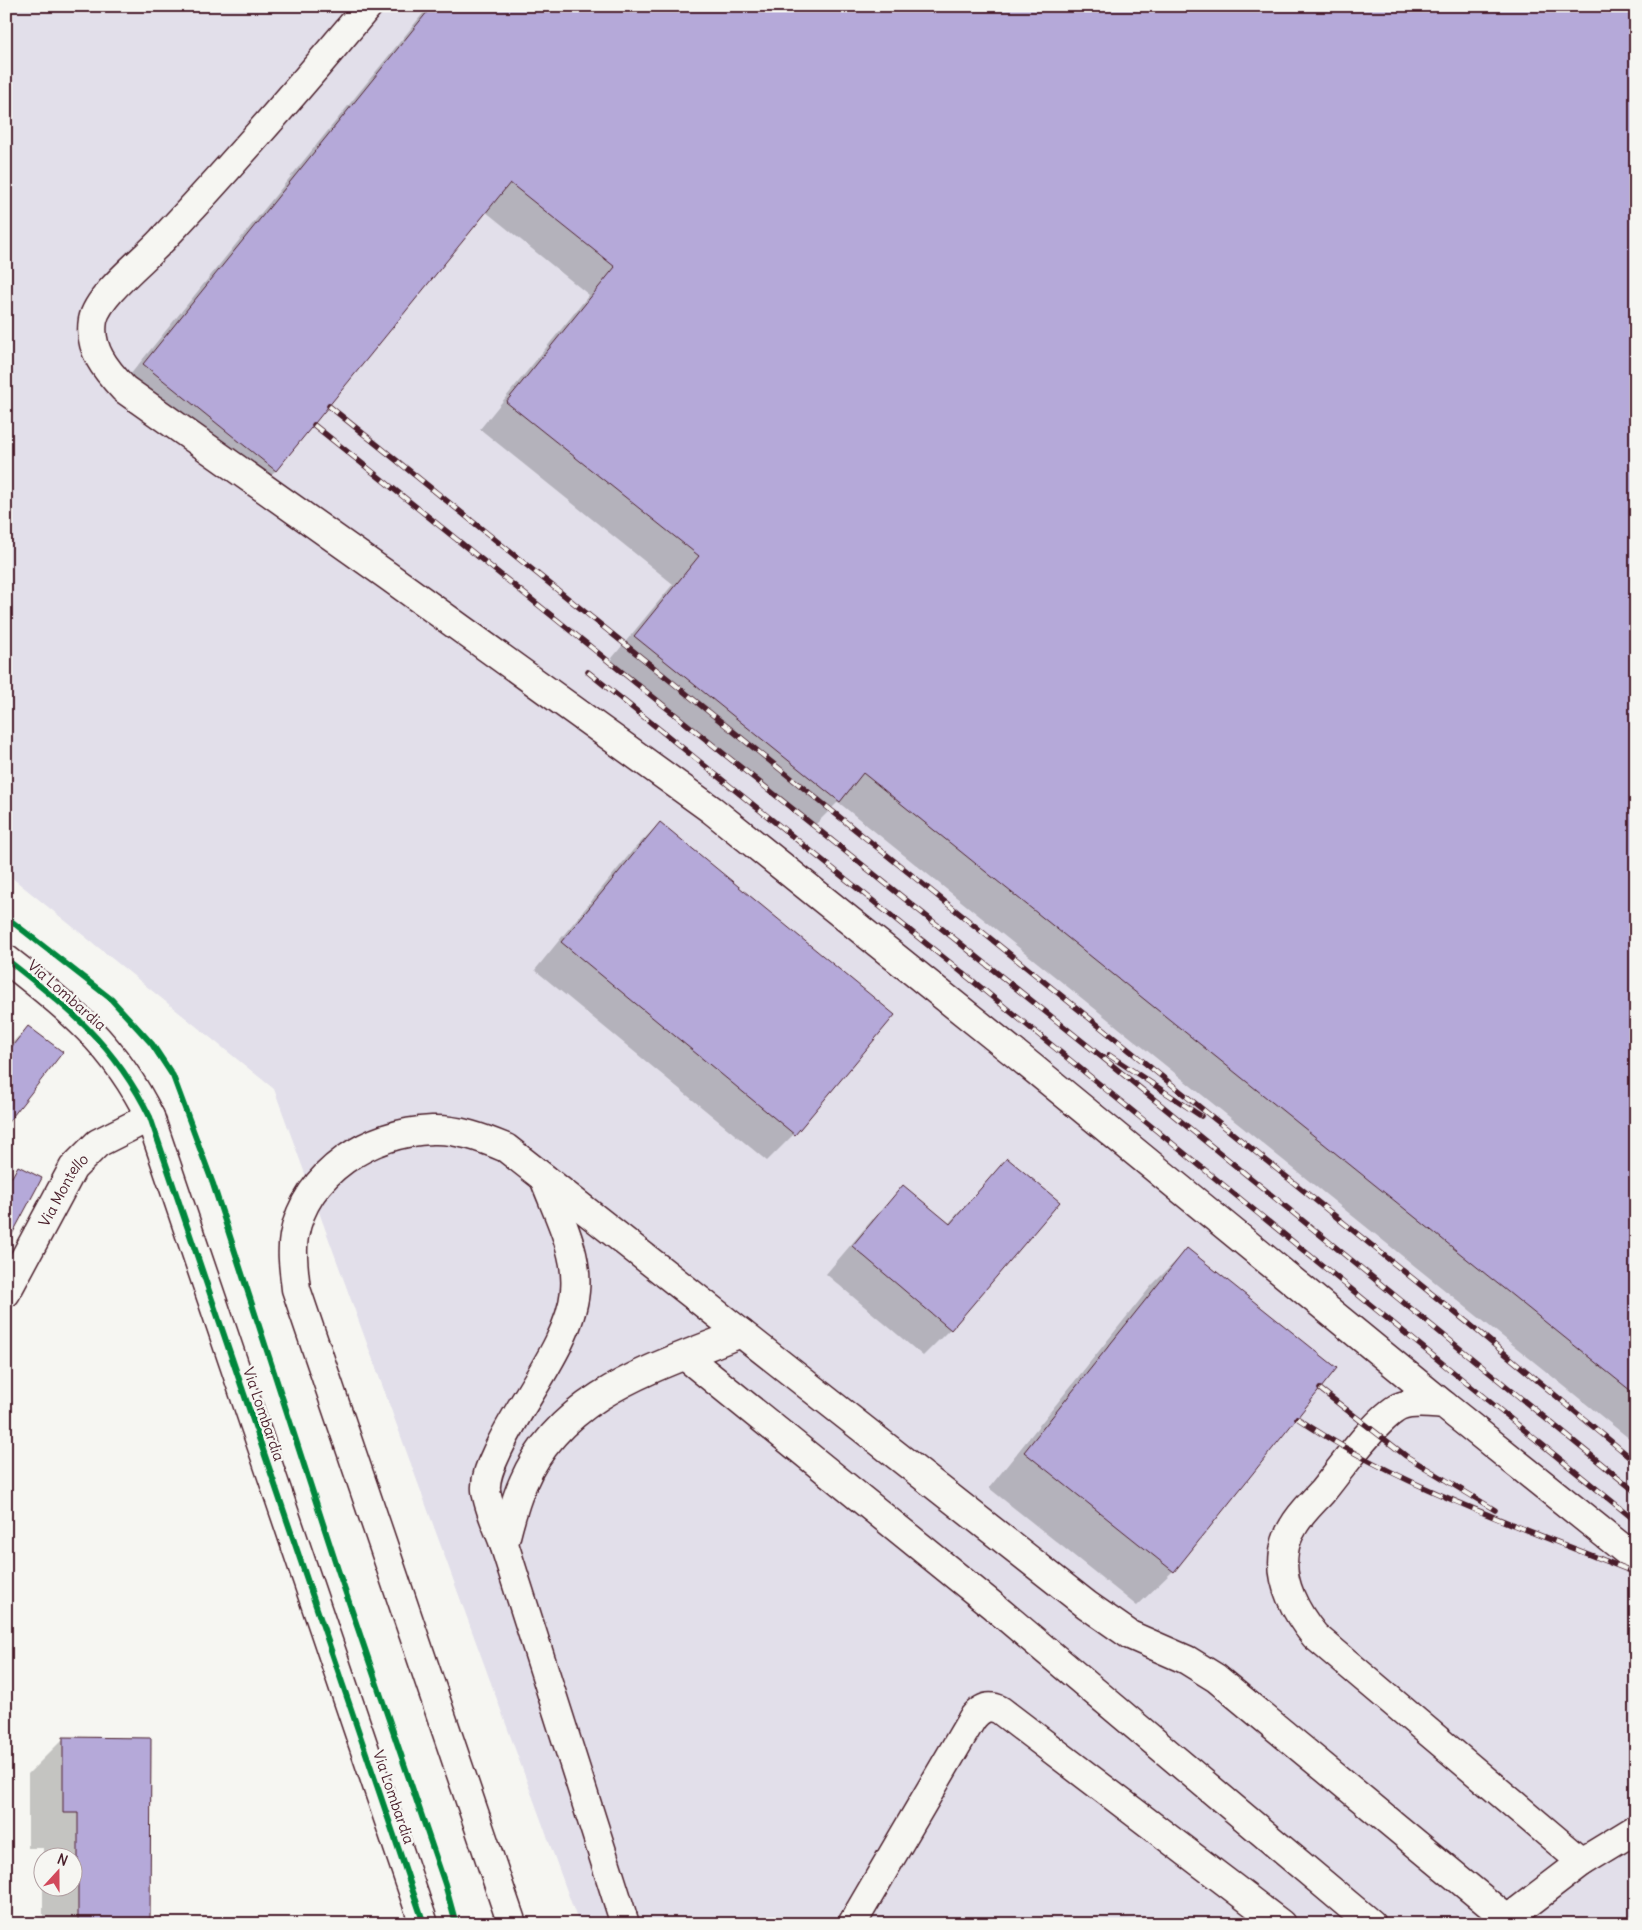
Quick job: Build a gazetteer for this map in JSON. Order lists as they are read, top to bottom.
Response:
{
  "streets": {
    "street": ["Via Lombardia", "Via Montello"]
  },
  "crossings": [
    ["Via Lombardia", "Via Montello"]
  ],
  "north": "top"
}
